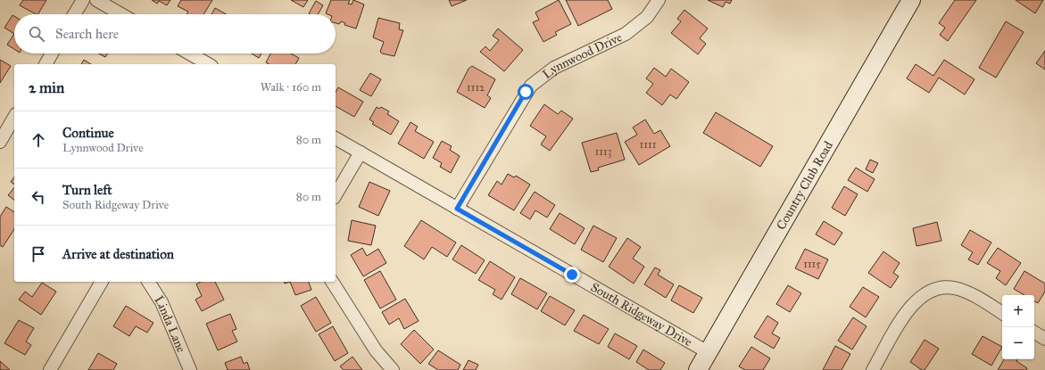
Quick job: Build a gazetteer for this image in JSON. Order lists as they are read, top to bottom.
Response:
{
  "streets": {
    "main road": ["Country Club Road"],
    "street": ["Lynnwood Drive", "South Ridgeway Drive", "Linda Lane"]
  },
  "crossings": [
    ["Lynnwood Drive", "South Ridgeway Drive"],
    ["Country Club Road", "South Ridgeway Drive"]
  ],
  "house_numbers": [
    "1112",
    "1111",
    "1113",
    "1115"
  ],
  "page": {
    "search": "Search here",
    "heading": ["2 min", "Walk · 160 m"],
    "list": [
      ["Continue", "Lynnwood Drive", "80 m"],
      ["Turn left", "South Ridgeway Drive", "80 m"],
      "Arrive at destination"
    ],
    "map_buttons": ["+", "−"]
  }
}
